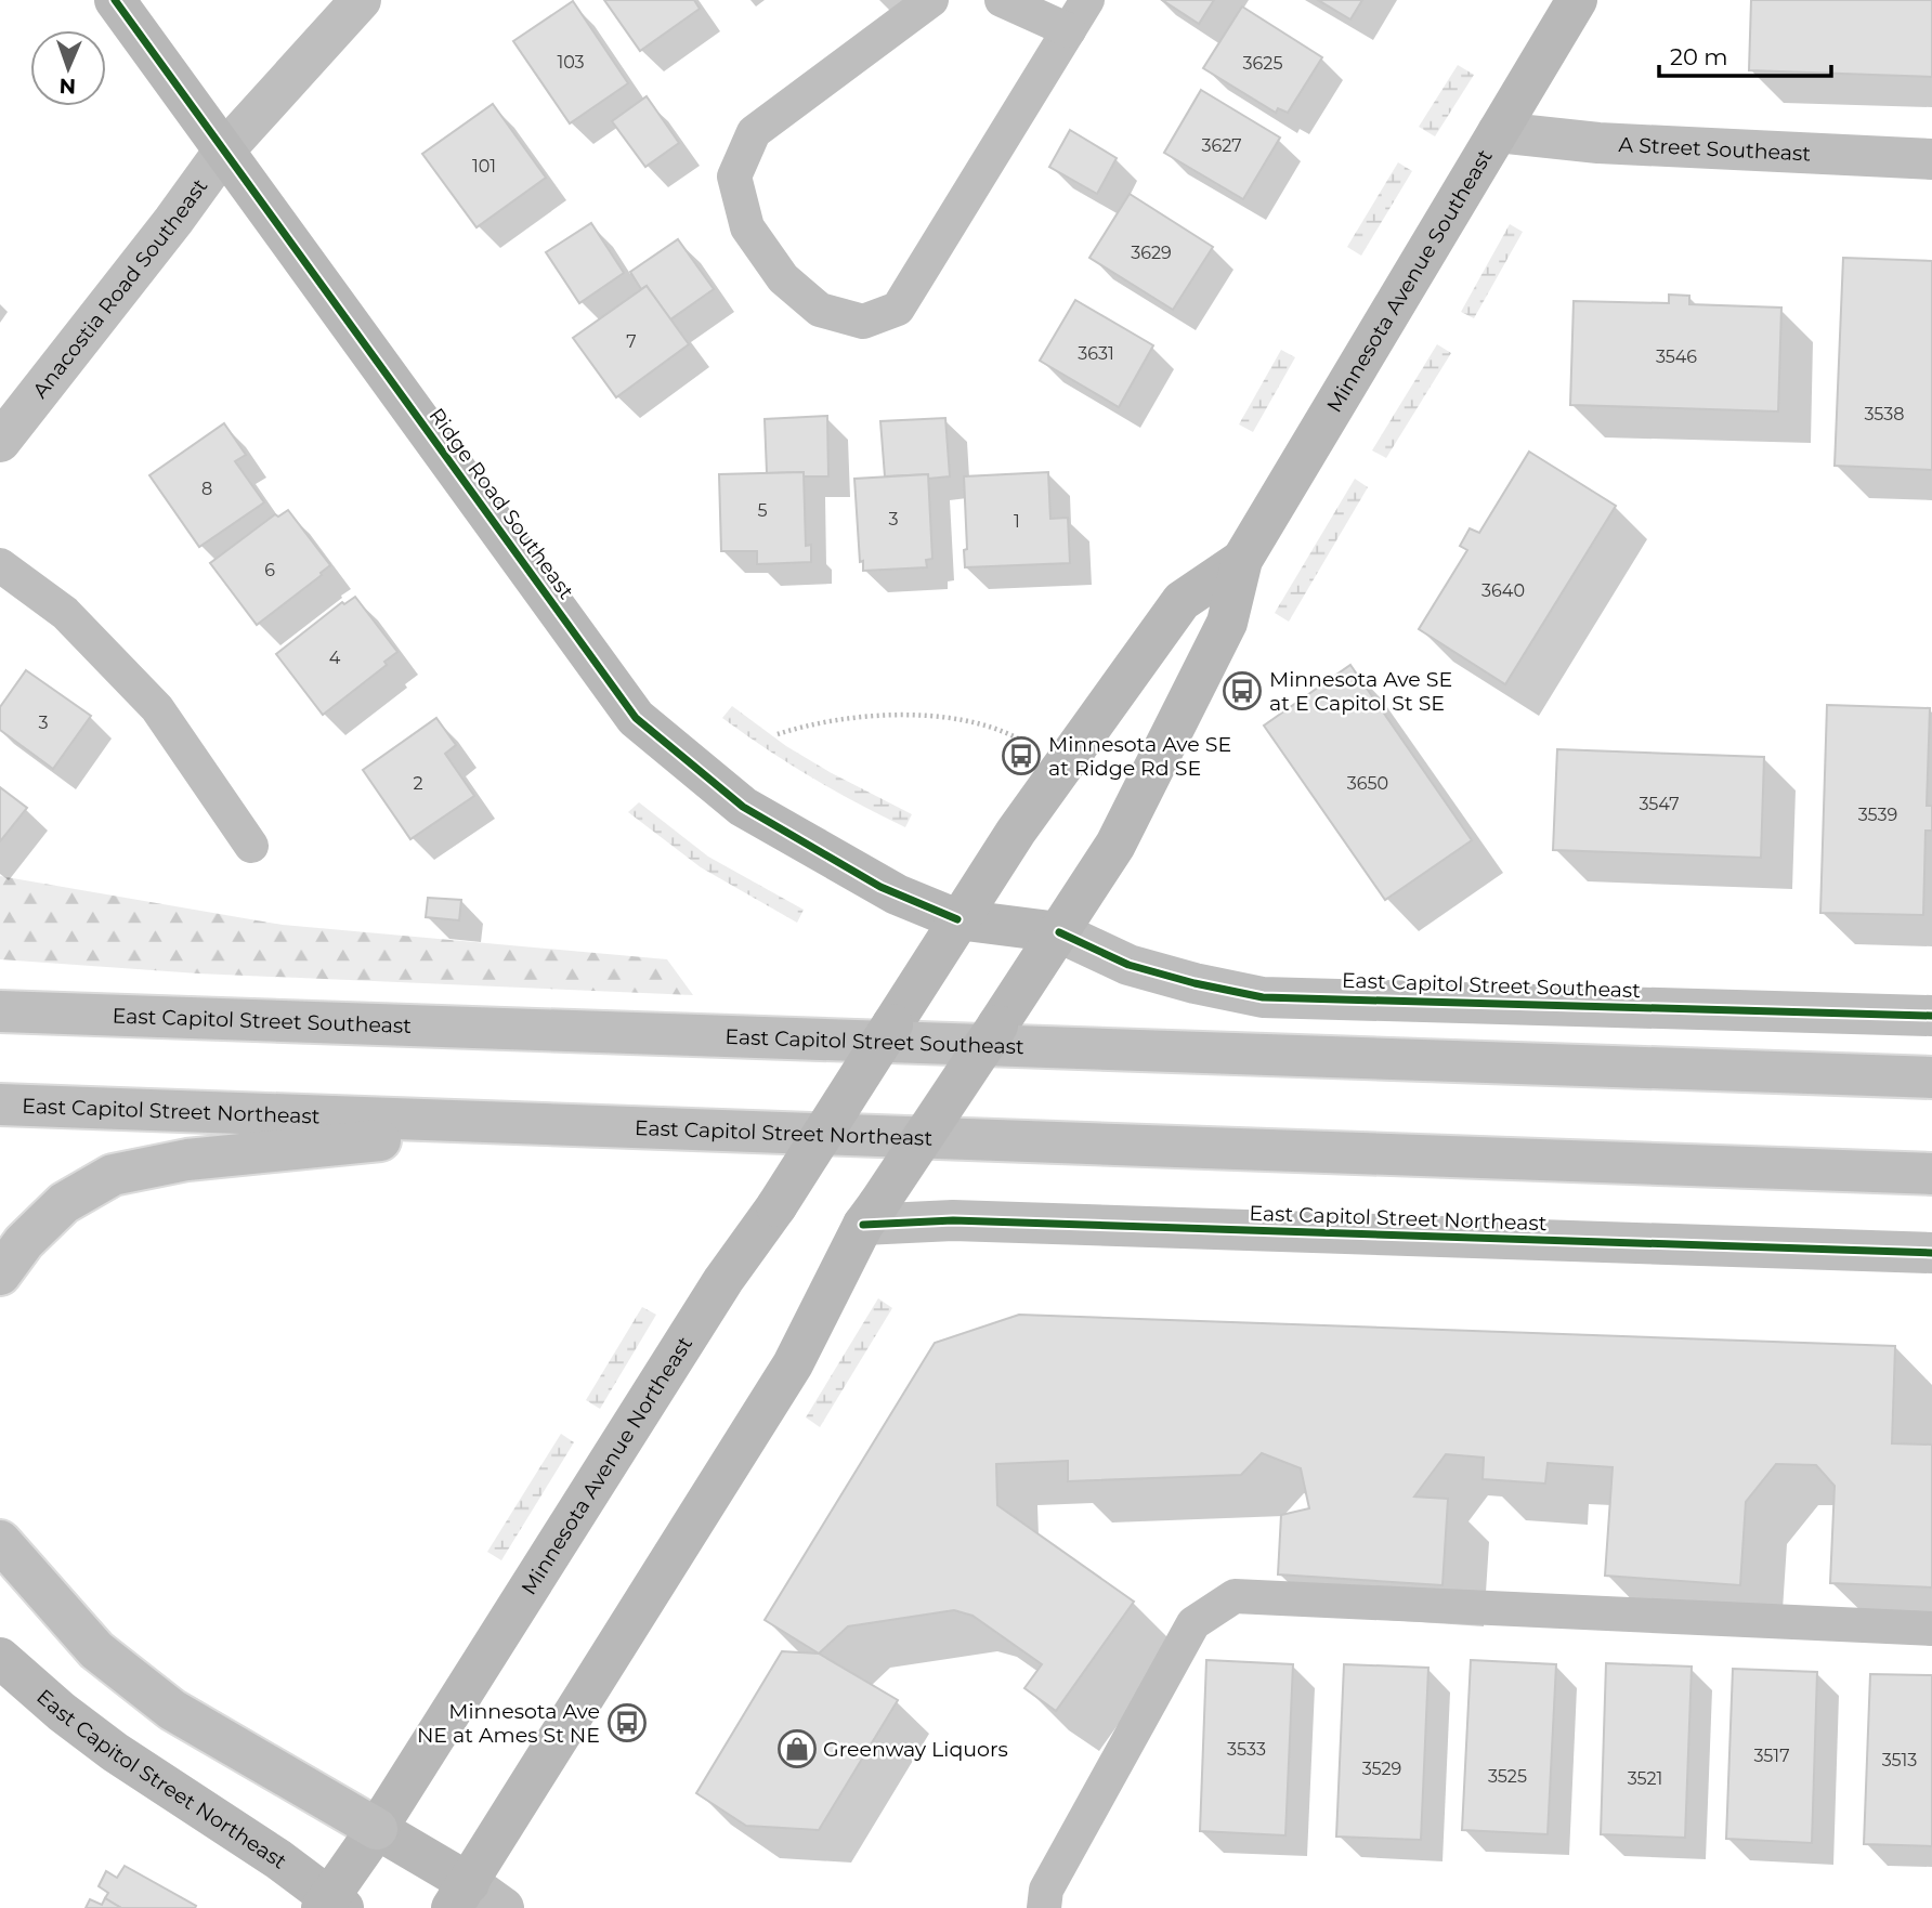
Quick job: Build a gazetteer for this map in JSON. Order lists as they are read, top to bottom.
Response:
{
  "streets": {
    "main road": [
      "A Street Southeast",
      "Minnesota Avenue Southeast",
      "Anacostia Road Southeast",
      "Ridge Road Southeast",
      "East Capitol Street Southeast",
      "East Capitol Street Northeast",
      "Minnesota Avenue Northeast"
    ]
  },
  "crossings": [
    ["A Street Southeast", "Minnesota Avenue Southeast"],
    ["Minnesota Avenue Southeast", "Ridge Road Southeast"],
    ["Minnesota Avenue Southeast", "East Capitol Street Southeast"],
    ["Minnesota Avenue Southeast", "East Capitol Street Northeast"],
    ["Minnesota Avenue Southeast", "Minnesota Avenue Northeast"],
    ["Anacostia Road Southeast", "Ridge Road Southeast"],
    ["Ridge Road Southeast", "East Capitol Street Southeast"],
    ["East Capitol Street Northeast", "Minnesota Avenue Northeast"]
  ],
  "places": {
    "bus stop": ["Minnesota Ave SE at E Capitol St SE", "Minnesota Ave SE at Ridge Rd SE", "Minnesota Ave NE at Ames St NE"],
    "shop": ["Greenway Liquors"]
  },
  "house_numbers": [
    "103",
    "3625",
    "3627",
    "101",
    "3629",
    "7",
    "3631",
    "3546",
    "3538",
    "8",
    "5",
    "3",
    "1",
    "6",
    "3640",
    "4",
    "3",
    "2",
    "3650",
    "3547",
    "3539",
    "3533",
    "3517",
    "3513",
    "3529",
    "3525",
    "3521"
  ],
  "scale_bar": "20 m",
  "north": "bottom"
}
